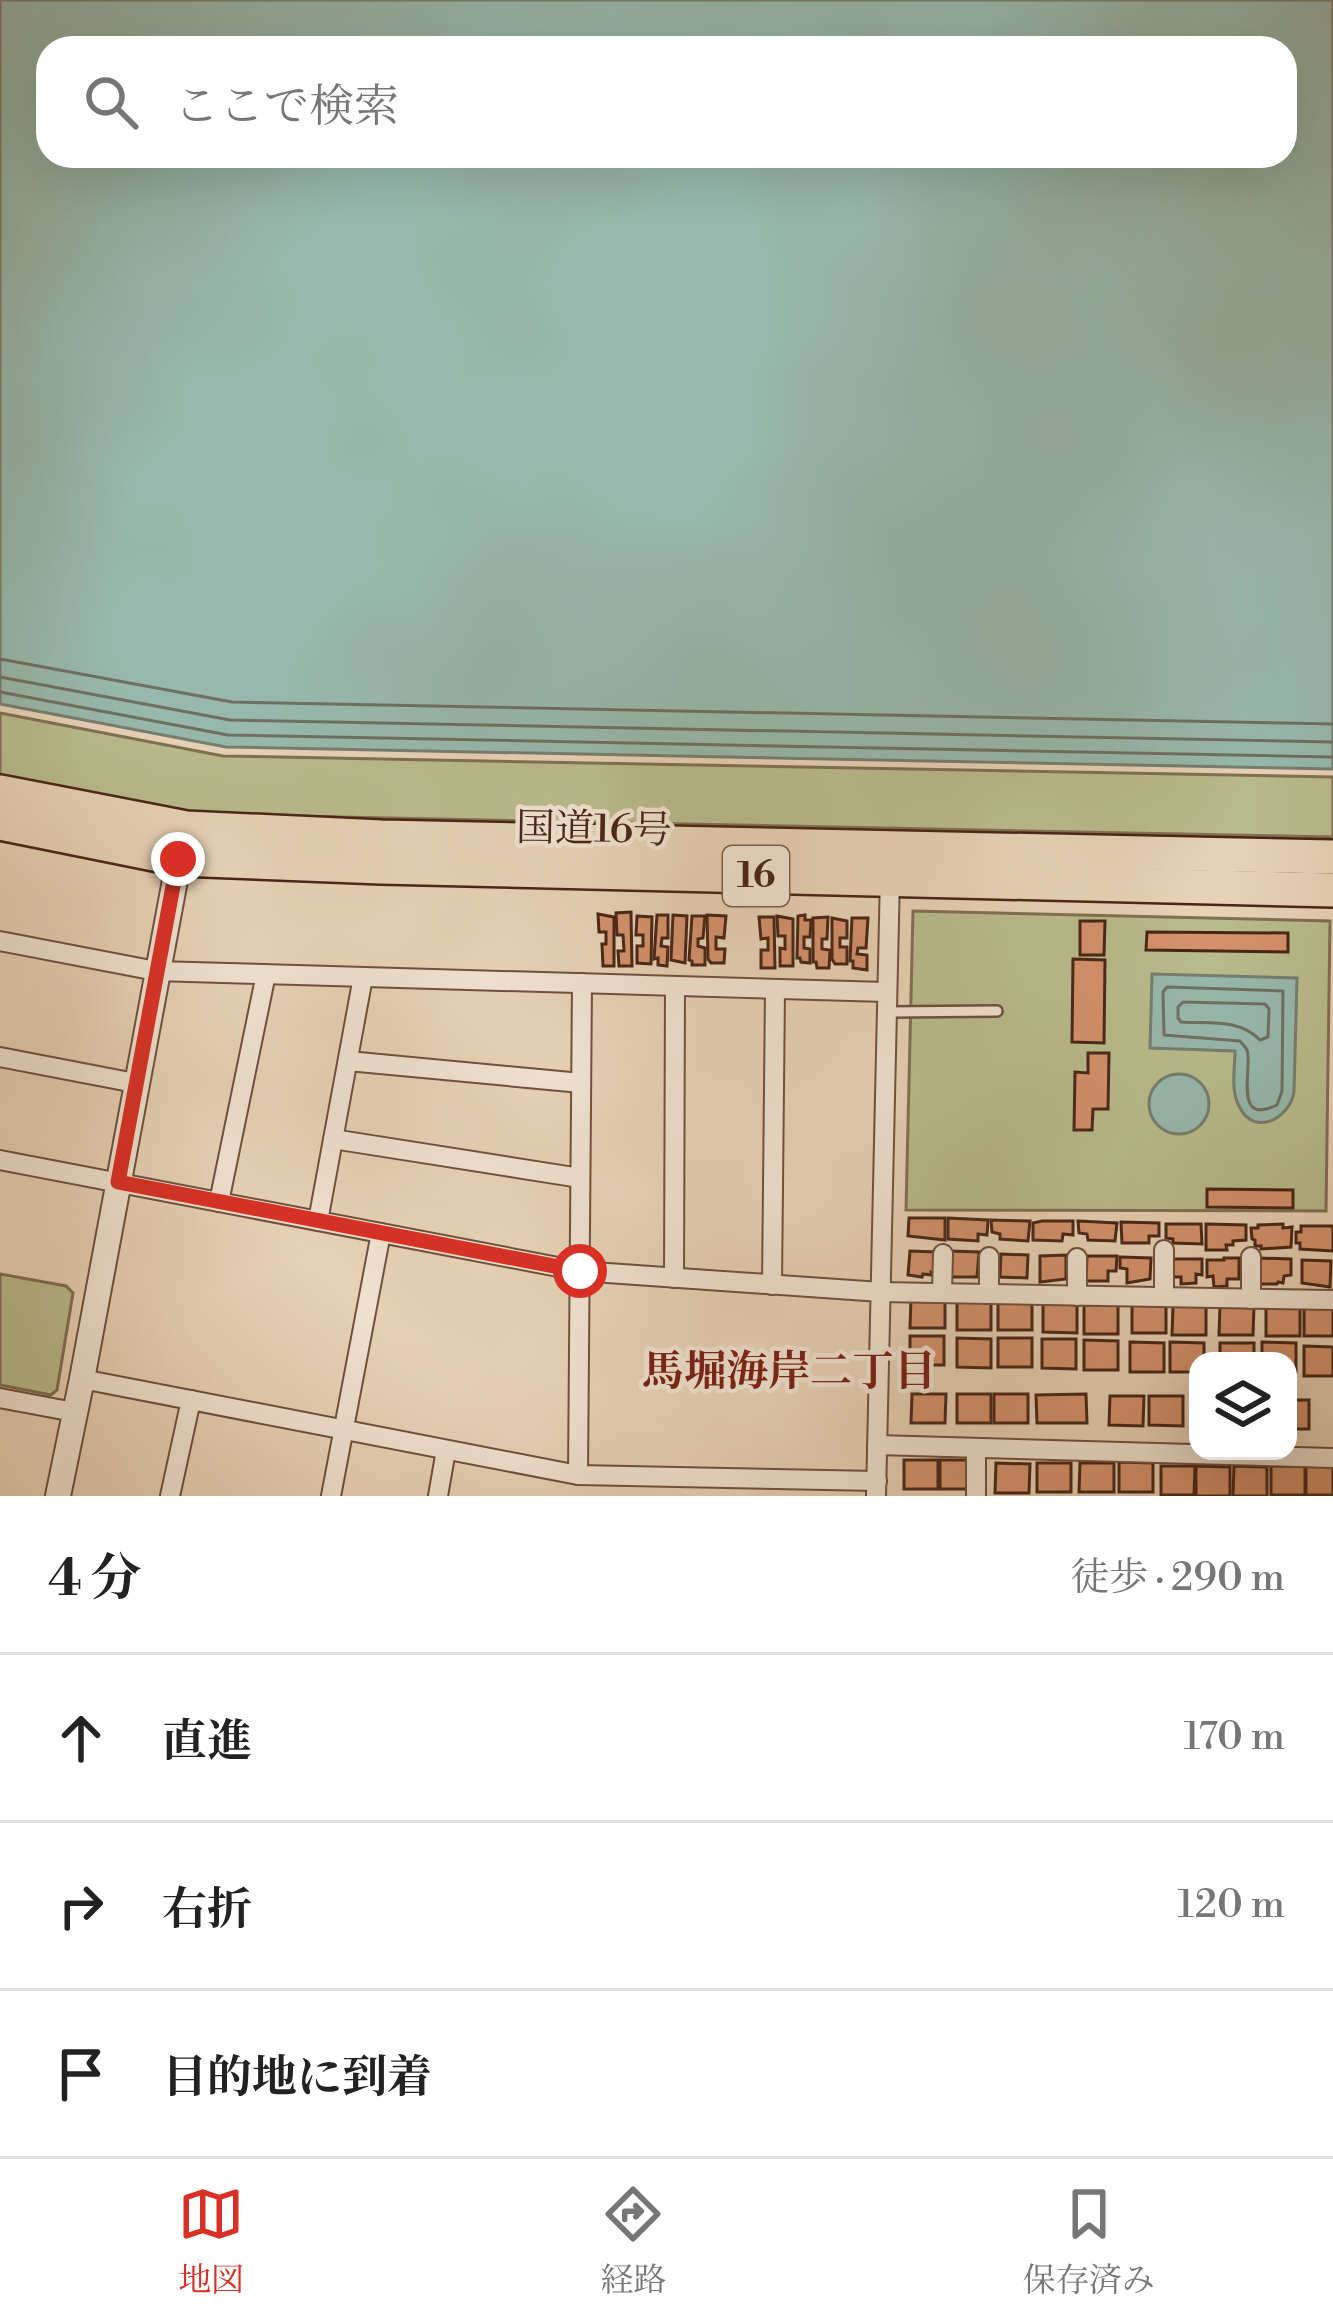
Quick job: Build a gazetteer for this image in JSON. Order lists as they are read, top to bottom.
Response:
{
  "streets": {
    "highway": ["国道16号", "16"]
  },
  "districts": ["馬堀海岸二丁目"],
  "page": {
    "search": "ここで検索",
    "heading": ["4 分", "徒歩 · 290 m"],
    "list": [
      ["直進", "170 m"],
      ["右折", "120 m"],
      "目的地に到着"
    ],
    "nav": ["地図", "経路", "保存済み"]
  }
}
